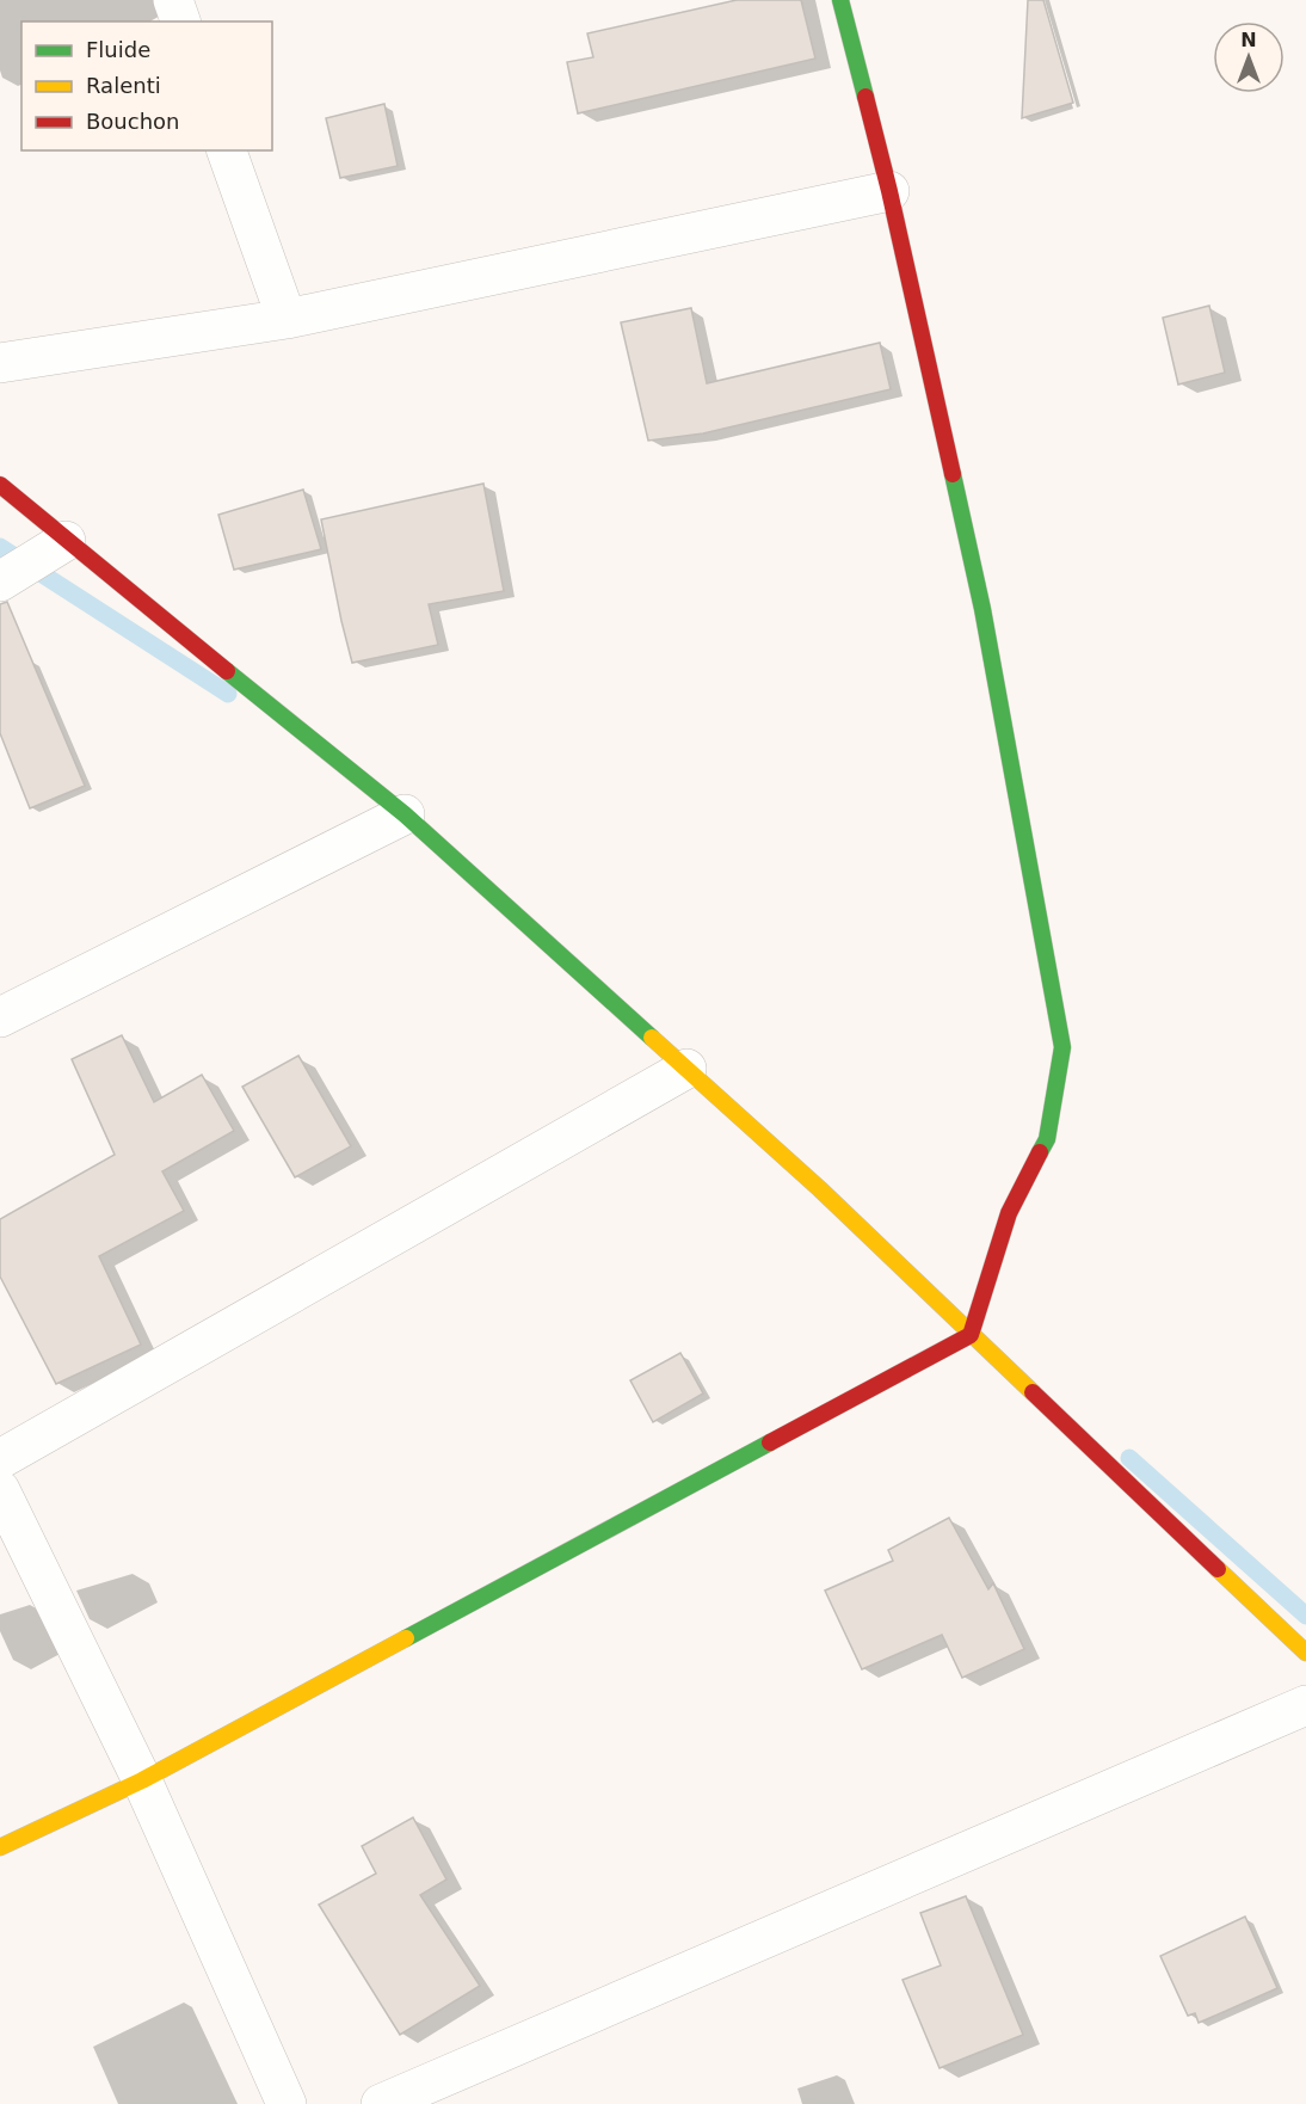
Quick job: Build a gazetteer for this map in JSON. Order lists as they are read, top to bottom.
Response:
{
  "legend": ["Fluide", "Ralenti", "Bouchon"],
  "north": "top"
}
